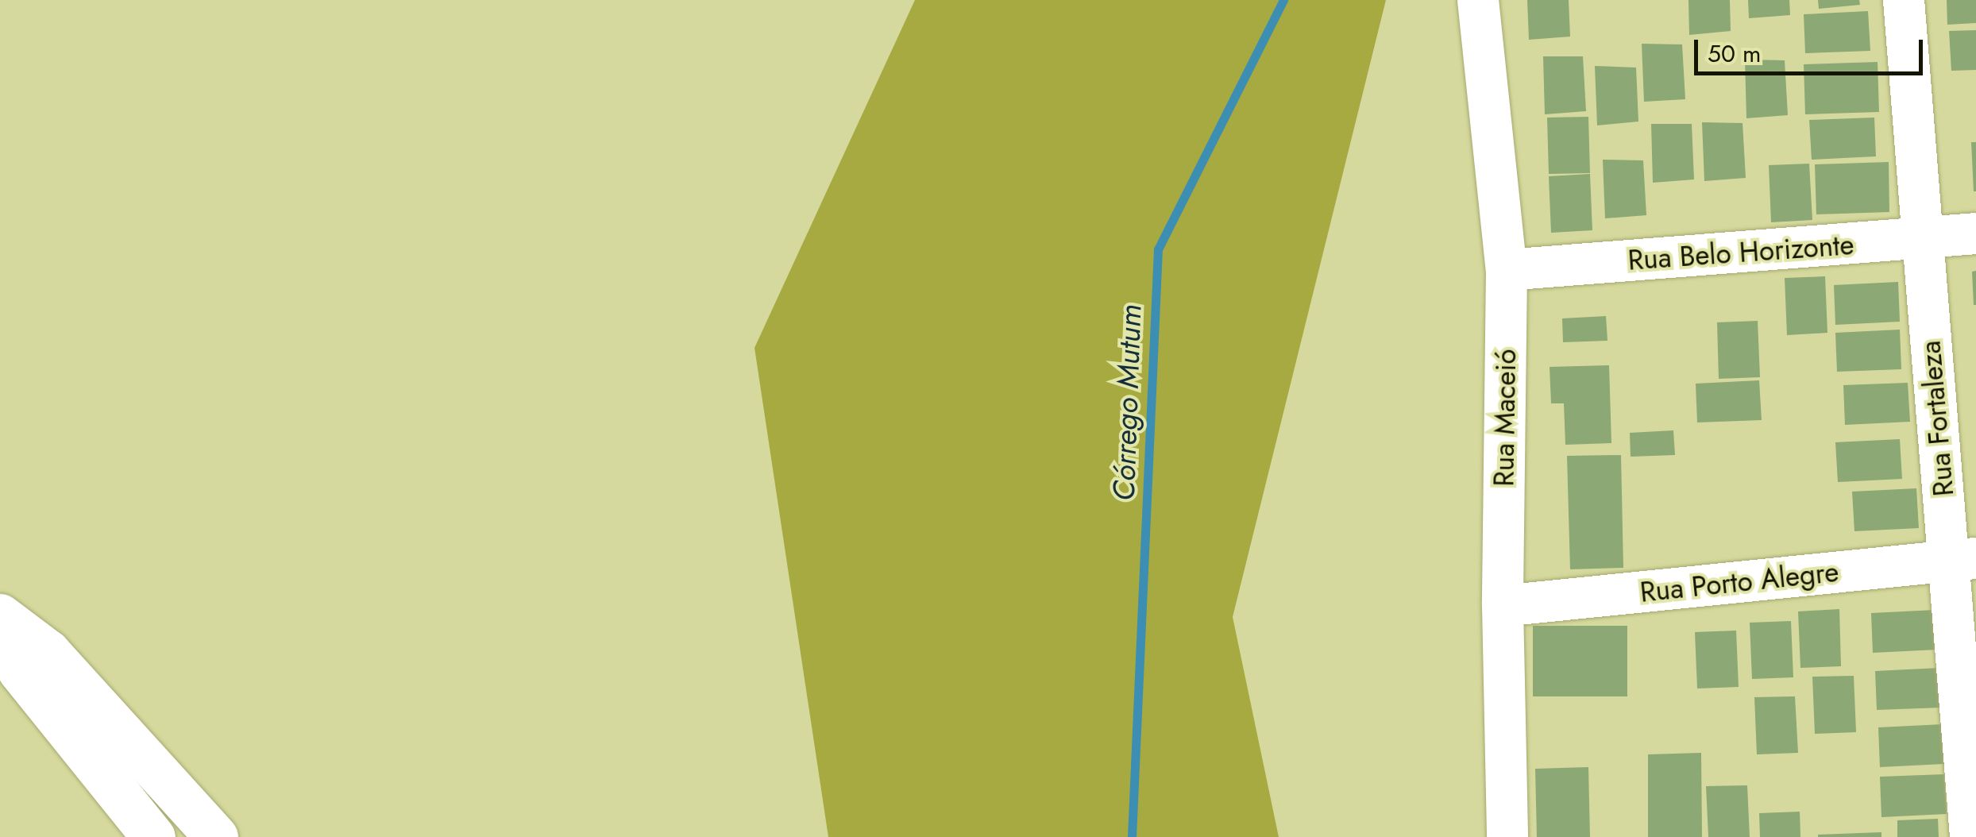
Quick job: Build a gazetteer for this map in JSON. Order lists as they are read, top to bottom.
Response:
{
  "streets": {
    "street": [
      "Rua Belo Horizonte",
      "Rua Maceió",
      "Rua Fortaleza",
      "Rua Porto Alegre"
    ]
  },
  "crossings": [
    ["Rua Belo Horizonte", "Rua Maceió"],
    ["Rua Belo Horizonte", "Rua Fortaleza"],
    ["Rua Maceió", "Rua Porto Alegre"],
    ["Rua Fortaleza", "Rua Porto Alegre"]
  ],
  "water": ["Córrego Mutum"],
  "scale_bar": "50 m"
}
